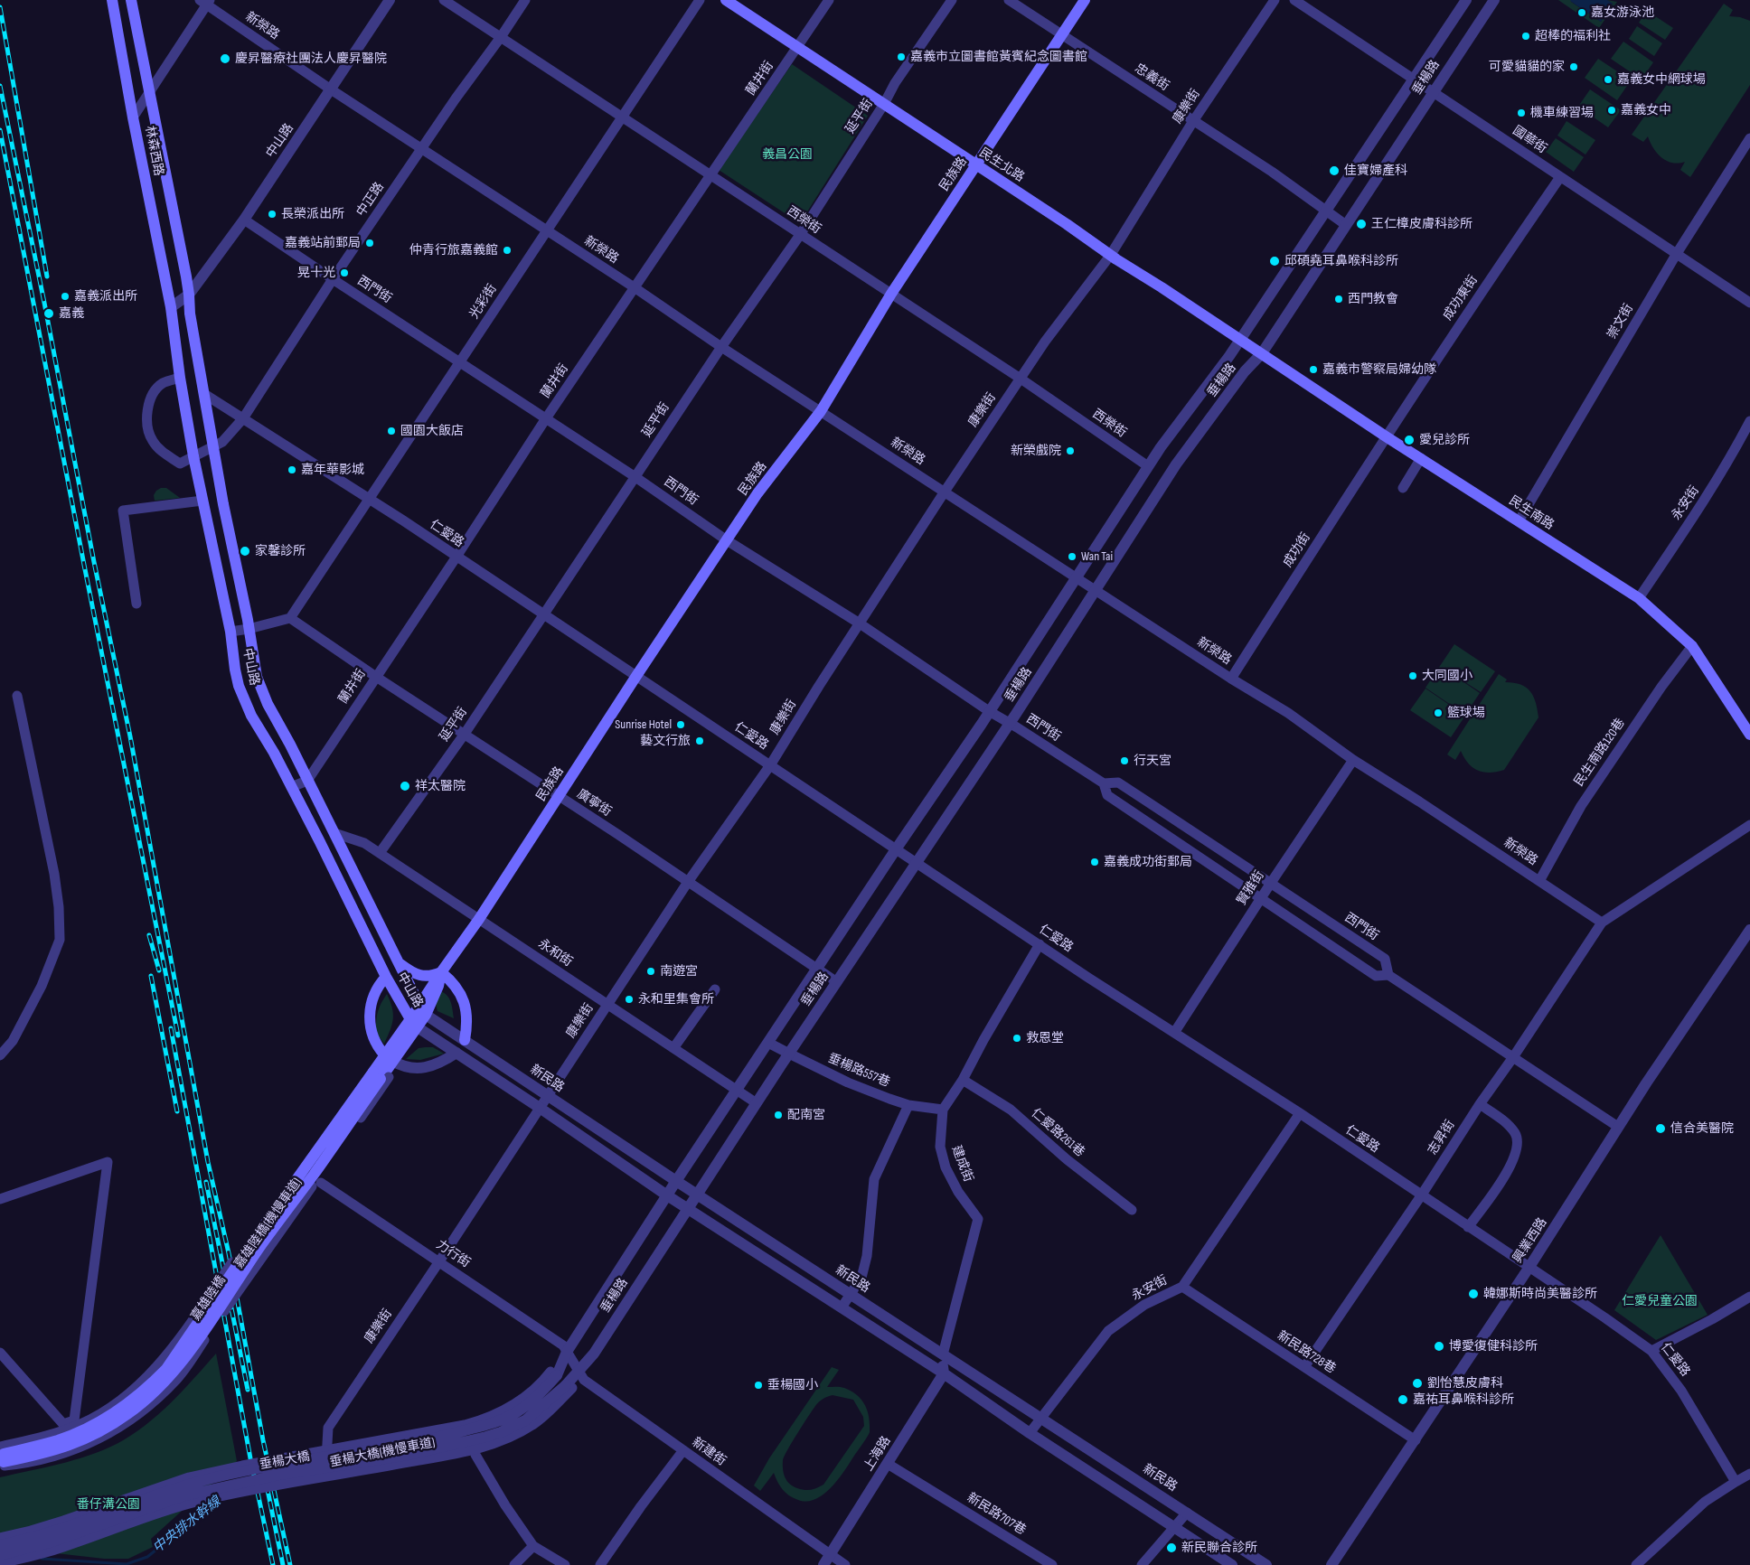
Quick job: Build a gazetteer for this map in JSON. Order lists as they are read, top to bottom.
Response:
{
  "streets": {
    "main road": [
      "中山路",
      "林森西路",
      "民生北路",
      "民族路",
      "民生南路",
      "嘉雄陸橋"
    ],
    "street": [
      "新榮路",
      "忠義街",
      "垂楊路",
      "蘭井街",
      "康樂街",
      "延平街",
      "國華街",
      "中正路",
      "西榮街",
      "西門街",
      "成功東街",
      "光彩街",
      "崇文街",
      "永安街",
      "仁愛路",
      "成功街",
      "民生南路120巷",
      "廣寧街",
      "賢雅街",
      "永和街",
      "垂楊路557巷",
      "新民路",
      "仁愛路261巷",
      "志昇街",
      "建成街",
      "嘉雄陸橋(機慢車道)",
      "興業西路",
      "力行街",
      "新民路728巷",
      "新建街",
      "垂楊大橋(機慢車道)",
      "上海路",
      "垂楊大橋",
      "新民路707巷"
    ]
  },
  "crossings": [
    ["新榮路", "垂楊路"],
    ["新榮路", "蘭井街"],
    ["新榮路", "康樂街"],
    ["新榮路", "延平街"],
    ["新榮路", "中山路"],
    ["新榮路", "民族路"],
    ["新榮路", "中正路"],
    ["新榮路", "光彩街"],
    ["新榮路", "成功街"],
    ["新榮路", "民生南路120巷"],
    ["新榮路", "賢雅街"],
    ["新榮路", "志昇街"],
    ["忠義街", "垂楊路"],
    ["忠義街", "康樂街"],
    ["忠義街", "民族路"],
    ["垂楊路", "國華街"],
    ["垂楊路", "民生北路"],
    ["垂楊路", "西榮街"],
    ["垂楊路", "西門街"],
    ["垂楊路", "民生南路"],
    ["垂楊路", "仁愛路"],
    ["垂楊路", "廣寧街"],
    ["垂楊路", "永和街"],
    ["垂楊路", "垂楊路557巷"],
    ["垂楊路", "新民路"],
    ["垂楊路", "力行街"],
    ["垂楊路", "新建街"],
    ["垂楊路", "垂楊大橋(機慢車道)"],
    ["垂楊路", "垂楊大橋"],
    ["蘭井街", "中山路"],
    ["蘭井街", "民生北路"],
    ["蘭井街", "西榮街"],
    ["蘭井街", "西門街"],
    ["蘭井街", "仁愛路"],
    ["蘭井街", "廣寧街"],
    ["康樂街", "民生北路"],
    ["康樂街", "西榮街"],
    ["康樂街", "西門街"],
    ["康樂街", "仁愛路"],
    ["康樂街", "廣寧街"],
    ["康樂街", "永和街"],
    ["康樂街", "新民路"],
    ["康樂街", "力行街"],
    ["延平街", "民生北路"],
    ["延平街", "西榮街"],
    ["延平街", "西門街"],
    ["延平街", "仁愛路"],
    ["延平街", "廣寧街"],
    ["延平街", "永和街"],
    ["國華街", "成功東街"],
    ["國華街", "崇文街"],
    ["中山路", "林森西路"],
    ["中山路", "民族路"],
    ["中山路", "中正路"],
    ["中山路", "西門街"],
    ["中山路", "仁愛路"],
    ["中山路", "永和街"],
    ["中山路", "新民路"],
    ["民生北路", "民族路"],
    ["民生北路", "民生南路"],
    ["民族路", "西榮街"],
    ["民族路", "西門街"],
    ["民族路", "仁愛路"],
    ["民族路", "廣寧街"],
    ["民族路", "永和街"],
    ["民族路", "新民路"],
    ["民族路", "嘉雄陸橋(機慢車道)"],
    ["民族路", "嘉雄陸橋"],
    ["中正路", "西榮街"],
    ["中正路", "西門街"],
    ["中正路", "仁愛路"],
    ["西榮街", "光彩街"],
    ["西門街", "光彩街"],
    ["西門街", "賢雅街"],
    ["西門街", "志昇街"],
    ["西門街", "興業西路"],
    ["成功東街", "民生南路"],
    ["成功東街", "成功街"],
    ["光彩街", "仁愛路"],
    ["光彩街", "廣寧街"],
    ["崇文街", "民生南路"],
    ["永安街", "民生南路"],
    ["永安街", "仁愛路"],
    ["永安街", "新民路"],
    ["永安街", "新民路728巷"],
    ["民生南路", "成功街"],
    ["民生南路", "民生南路120巷"],
    ["仁愛路", "賢雅街"],
    ["仁愛路", "志昇街"],
    ["仁愛路", "建成街"],
    ["仁愛路", "興業西路"],
    ["垂楊路557巷", "建成街"],
    ["新民路", "建成街"],
    ["仁愛路261巷", "建成街"],
    ["志昇街", "新民路728巷"],
    ["嘉雄陸橋(機慢車道)", "嘉雄陸橋"],
    ["興業西路", "新民路728巷"],
    ["力行街", "新建街"],
    ["新建街", "上海路"],
    ["垂楊大橋(機慢車道)", "垂楊大橋"],
    ["上海路", "新民路707巷"]
  ],
  "water": ["中央排水幹線"],
  "parks": ["義昌公園", "仁愛兒童公園", "番仔溝公園"],
  "places": [
    "嘉女游泳池",
    "超棒的福利社",
    "嘉義市立圖書館黃賓紀念圖書館",
    "慶昇醫療社團法人慶昇醫院",
    "可愛貓貓的家",
    "嘉義女中網球場",
    "嘉義女中",
    "機車練習場",
    "佳寶婦產科",
    "長榮派出所",
    "王仁樟皮膚科診所",
    "嘉義站前郵局",
    "仲青行旅嘉義館",
    "邱碩堯耳鼻喉科診所",
    "晃十光",
    "嘉義派出所",
    "西門教會",
    "嘉義",
    "嘉義市警察局婦幼隊",
    "國園大飯店",
    "愛兒診所",
    "新榮戲院",
    "嘉年華影城",
    "家馨診所",
    "Wan Tai",
    "大同國小",
    "籃球場",
    "Sunrise Hotel",
    "藝文行旅",
    "行天宮",
    "祥太醫院",
    "嘉義成功街郵局",
    "南遊宮",
    "永和里集會所",
    "救恩堂",
    "配南宮",
    "信合美醫院",
    "韓娜斯時尚美醫診所",
    "博愛復健科診所",
    "劉怡慧皮膚科",
    "垂楊國小",
    "嘉祐耳鼻喉科診所",
    "新民聯合診所"
  ]
}
